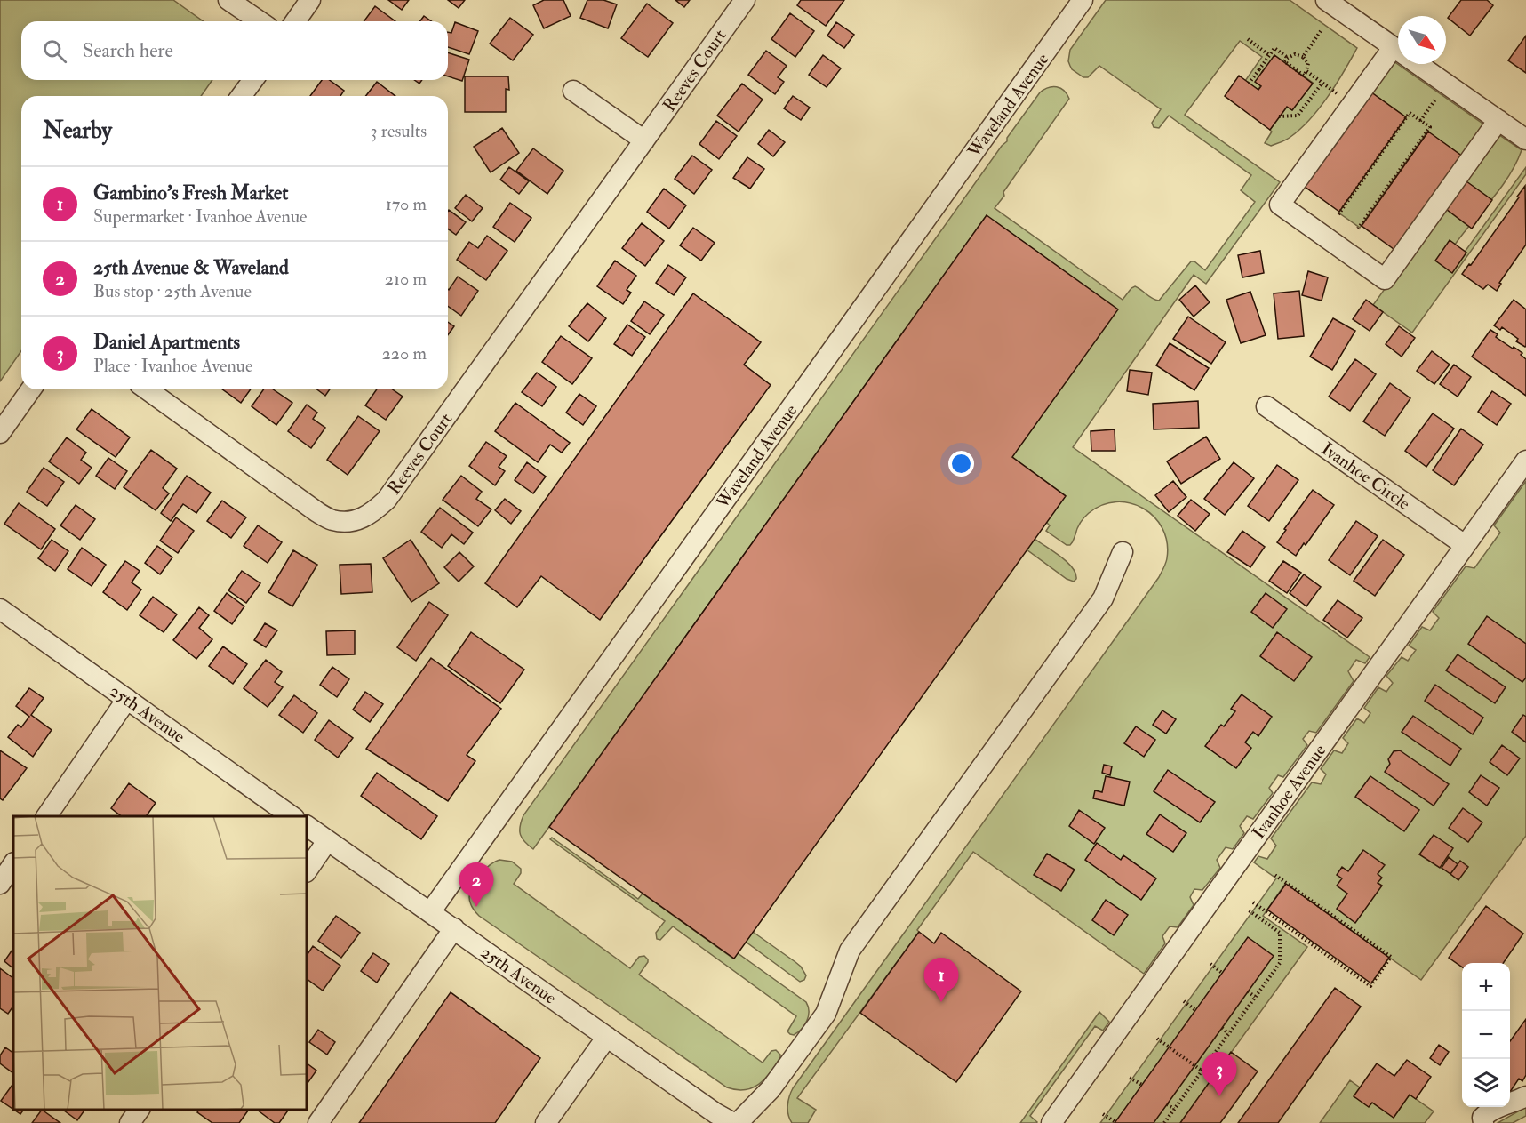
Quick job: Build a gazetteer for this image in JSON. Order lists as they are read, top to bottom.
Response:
{
  "streets": {
    "street": [
      "Reeves Court",
      "Waveland Avenue",
      "Ivanhoe Circle",
      "25th Avenue",
      "Ivanhoe Avenue"
    ]
  },
  "crossings": [
    ["Waveland Avenue", "25th Avenue"],
    ["Ivanhoe Circle", "Ivanhoe Avenue"]
  ],
  "north": "bottom right",
  "page": {
    "search": "Search here",
    "heading": ["Nearby", "3 results"],
    "list": [
      {
        "mark": "1",
        "name": "Gambino's Fresh Market",
        "note": "Supermarket · Ivanhoe Avenue",
        "value": "170 m"
      },
      {
        "mark": "2",
        "name": "25th Avenue & Waveland",
        "note": "Bus stop · 25th Avenue",
        "value": "210 m"
      },
      {
        "mark": "3",
        "name": "Daniel Apartments",
        "note": "Place · Ivanhoe Avenue",
        "value": "220 m"
      }
    ],
    "pins": ["2", "1", "3"],
    "map_buttons": ["+", "−"]
  }
}
